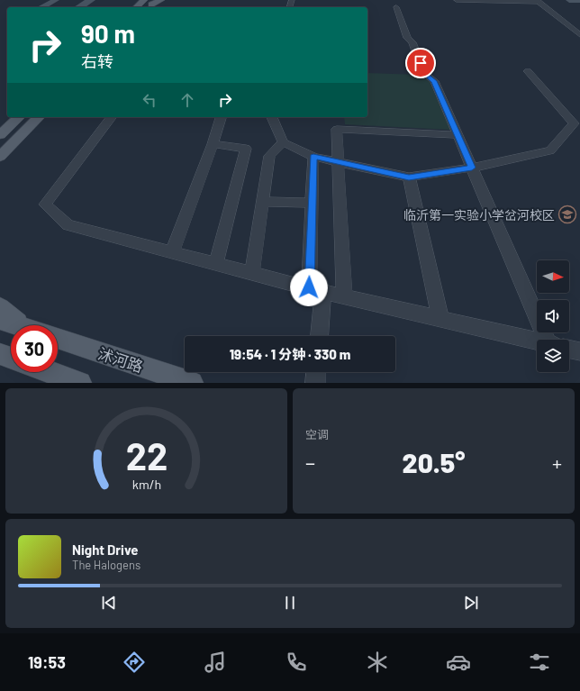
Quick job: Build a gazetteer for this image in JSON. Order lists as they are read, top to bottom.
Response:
{
  "streets": {
    "main road": ["沭河路"]
  },
  "places": {
    "school or university": ["临沂第一实验小学岔河校区"]
  },
  "north": "right",
  "page": {
    "turn": ["90 m", "右转"],
    "limit": "30",
    "trip": "19:54 · 1 分钟 · 330 m",
    "tile": "空调",
    "heat": ["−", "20.5°", "+"],
    "song": ["Night Drive", "The Halogens"],
    "tabs": "19:53",
    "gauge": ["22", "km/h"]
  }
}
